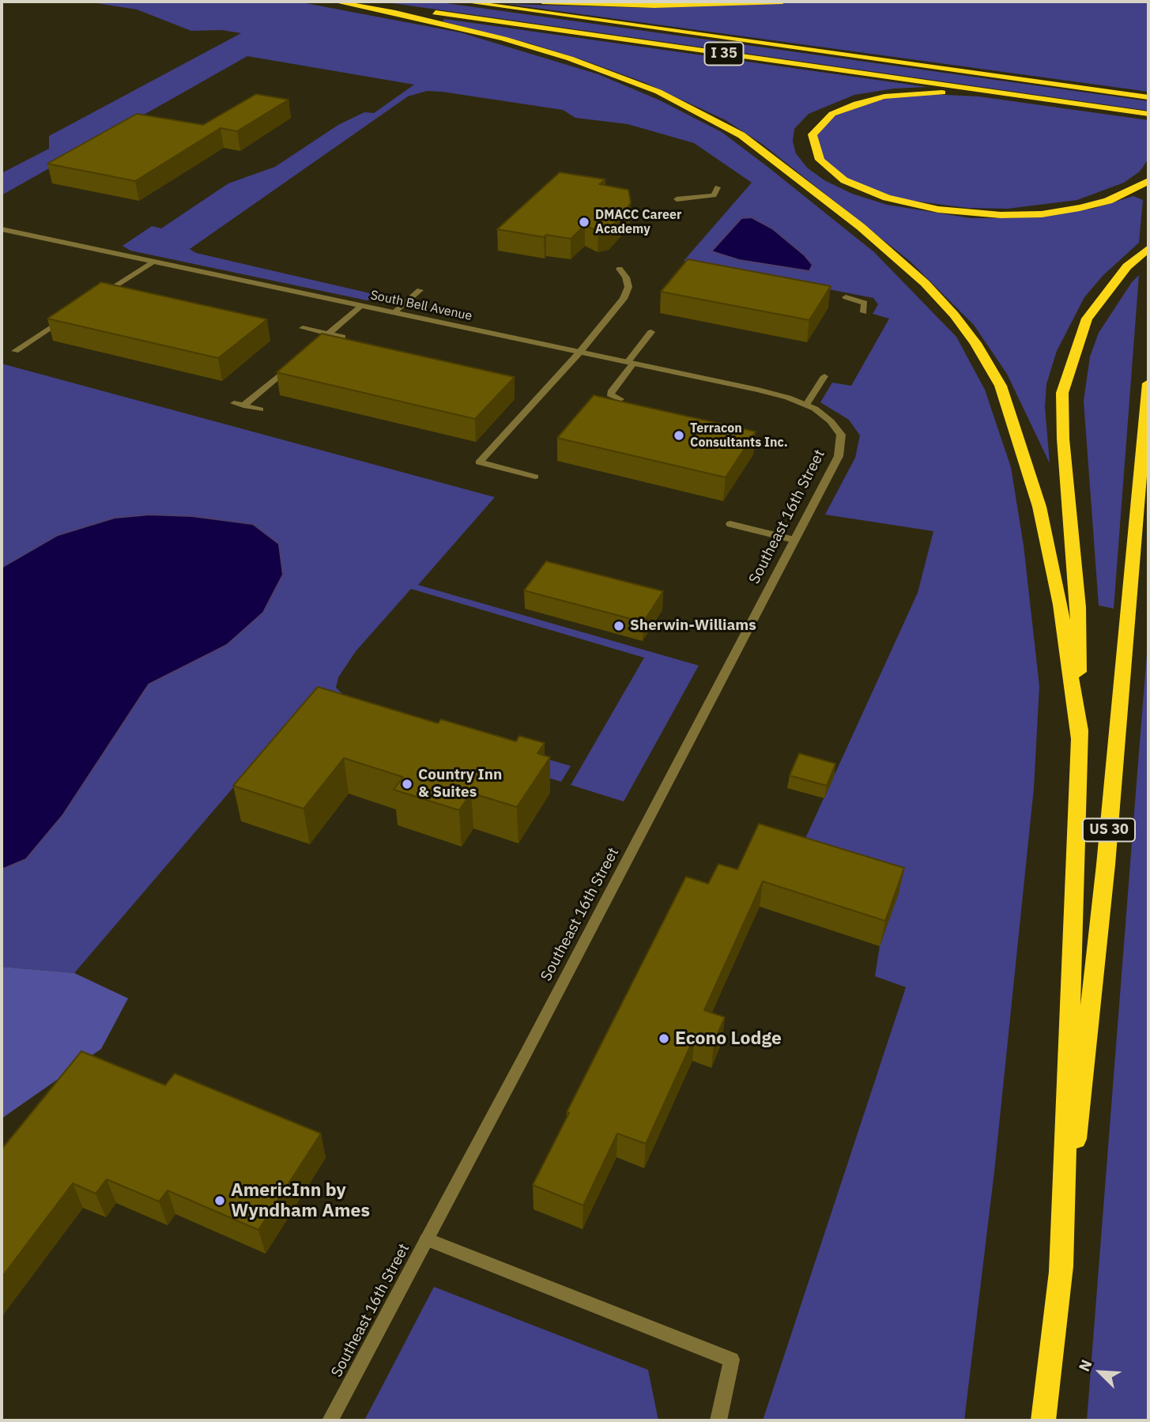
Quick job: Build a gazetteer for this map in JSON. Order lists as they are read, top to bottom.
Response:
{
  "streets": {
    "highway": ["I 35", "US 30"],
    "street": ["South Bell Avenue", "Southeast 16th Street"]
  },
  "crossings": [
    ["South Bell Avenue", "Southeast 16th Street"]
  ],
  "places": [
    "DMACC Career Academy",
    "Terracon Consultants Inc.",
    "Sherwin-Williams",
    "Country Inn & Suites",
    "Econo Lodge",
    "AmericInn by Wyndham Ames"
  ],
  "north": "top left"
}
